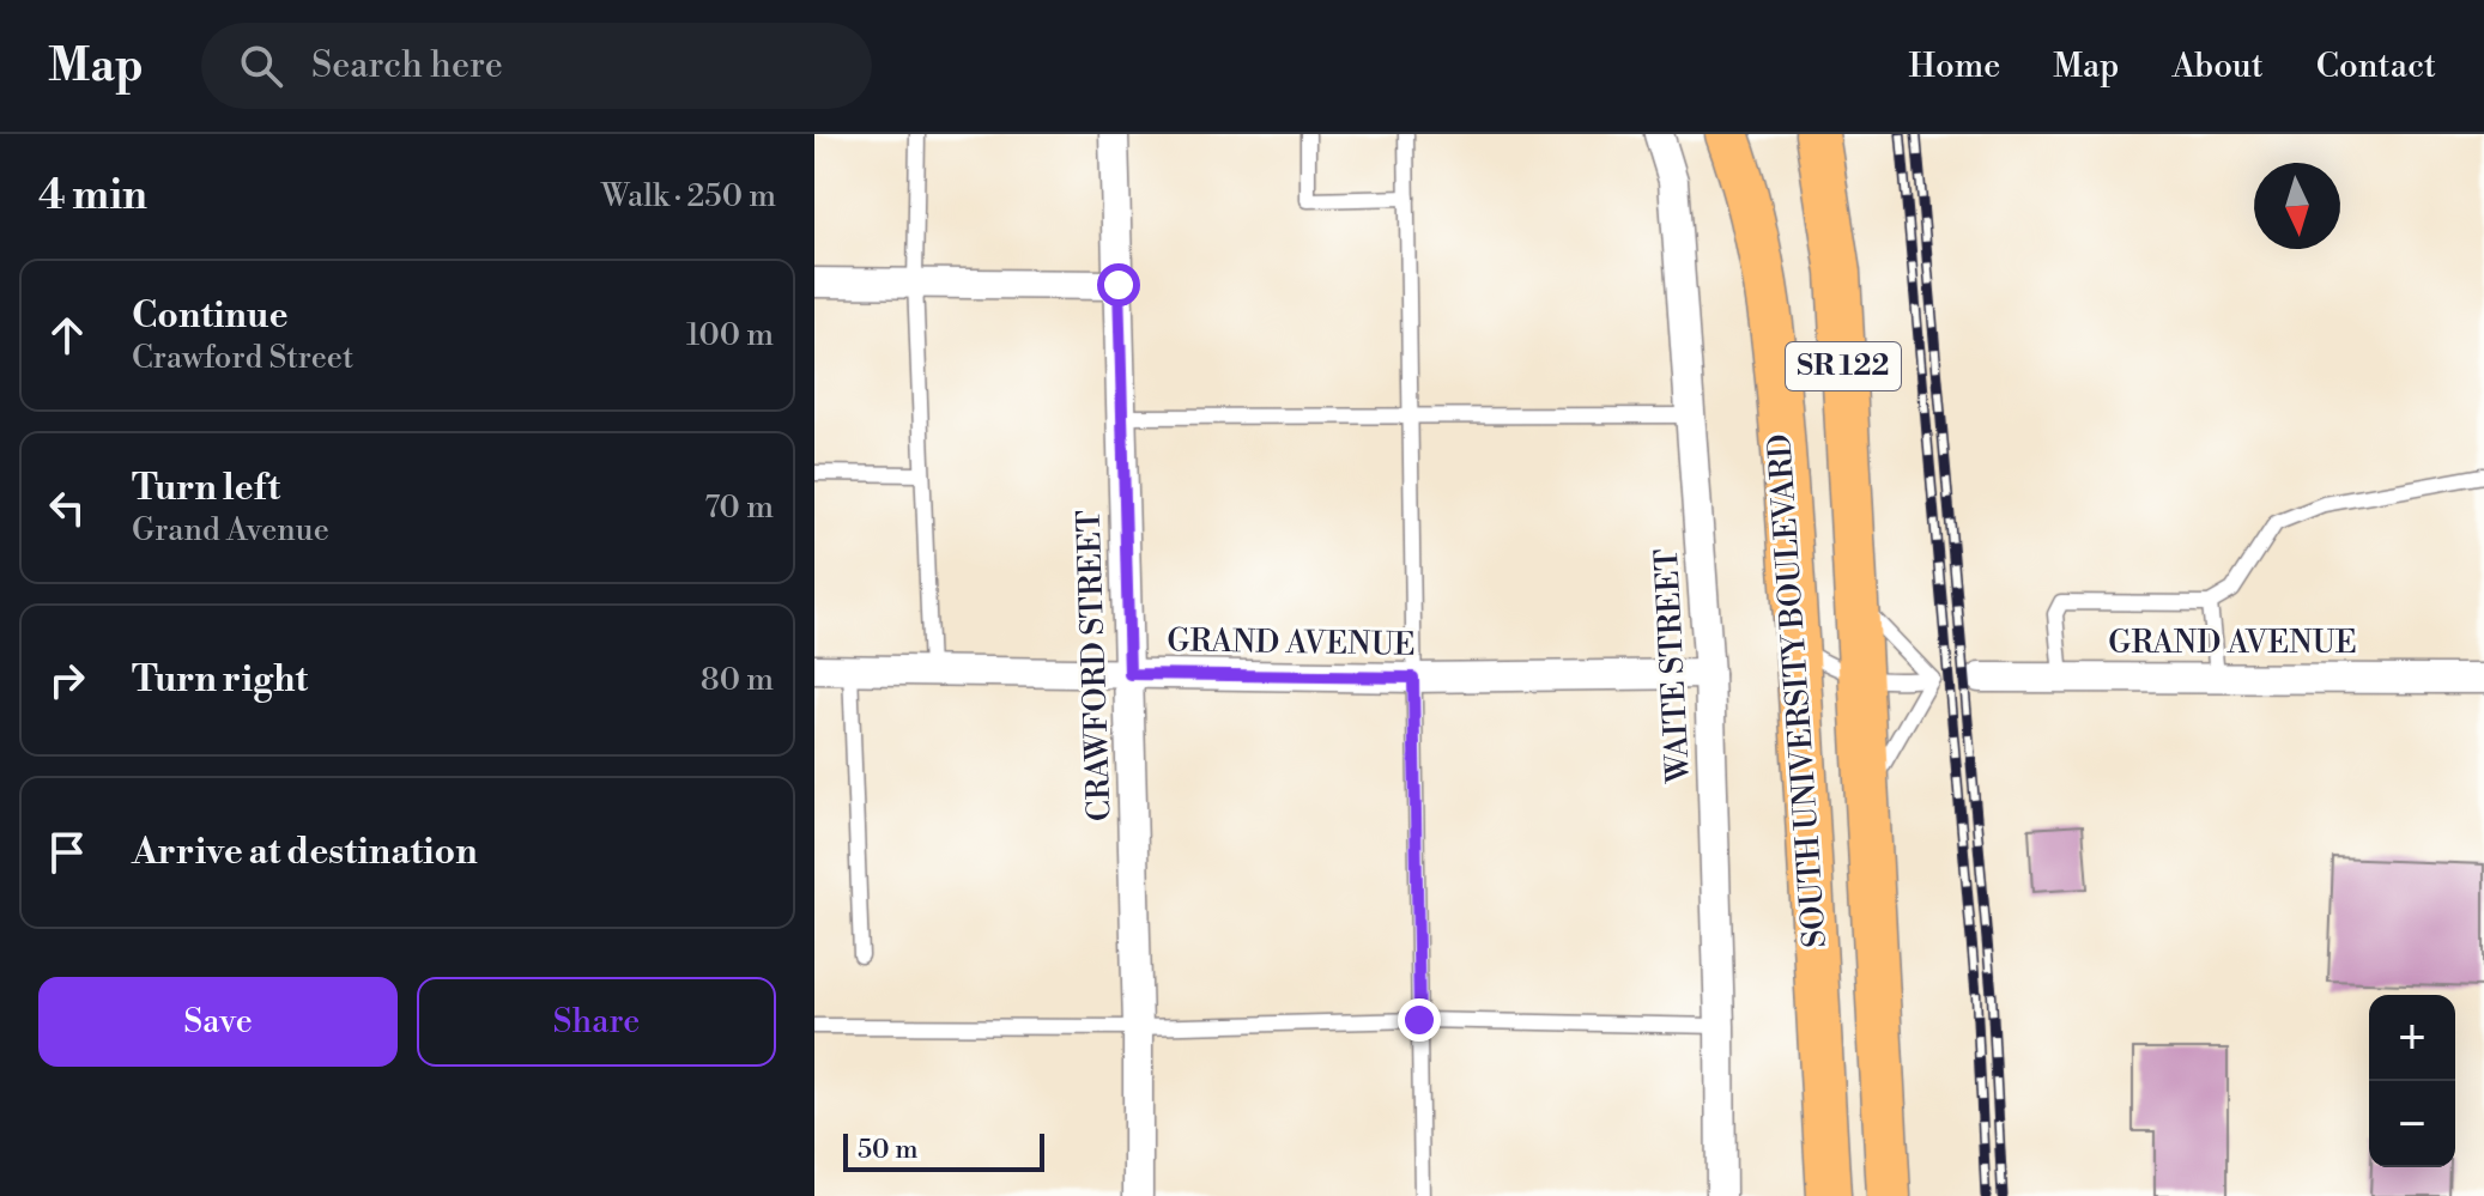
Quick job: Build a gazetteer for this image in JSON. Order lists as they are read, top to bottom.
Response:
{
  "streets": {
    "main road": ["SR 122", "SOUTH UNIVERSITY BOULEVARD"],
    "street": ["GRAND AVENUE", "CRAWFORD STREET", "WAITE STREET"]
  },
  "crossings": [
    ["GRAND AVENUE", "CRAWFORD STREET"],
    ["GRAND AVENUE", "WAITE STREET"]
  ],
  "scale_bar": "50 m",
  "north": "bottom",
  "page": {
    "header": "Map",
    "search": "Search here",
    "nav": [
      "Home",
      "Map",
      "About",
      "Contact"
    ],
    "heading": ["4 min", "Walk · 250 m"],
    "list": [
      ["Continue", "Crawford Street", "100 m"],
      ["Turn left", "Grand Avenue", "70 m"],
      ["Turn right", "80 m"],
      "Arrive at destination"
    ],
    "buttons": ["Save", "Share"],
    "map_buttons": ["+", "−"],
    "scale": "50 m"
  }
}
